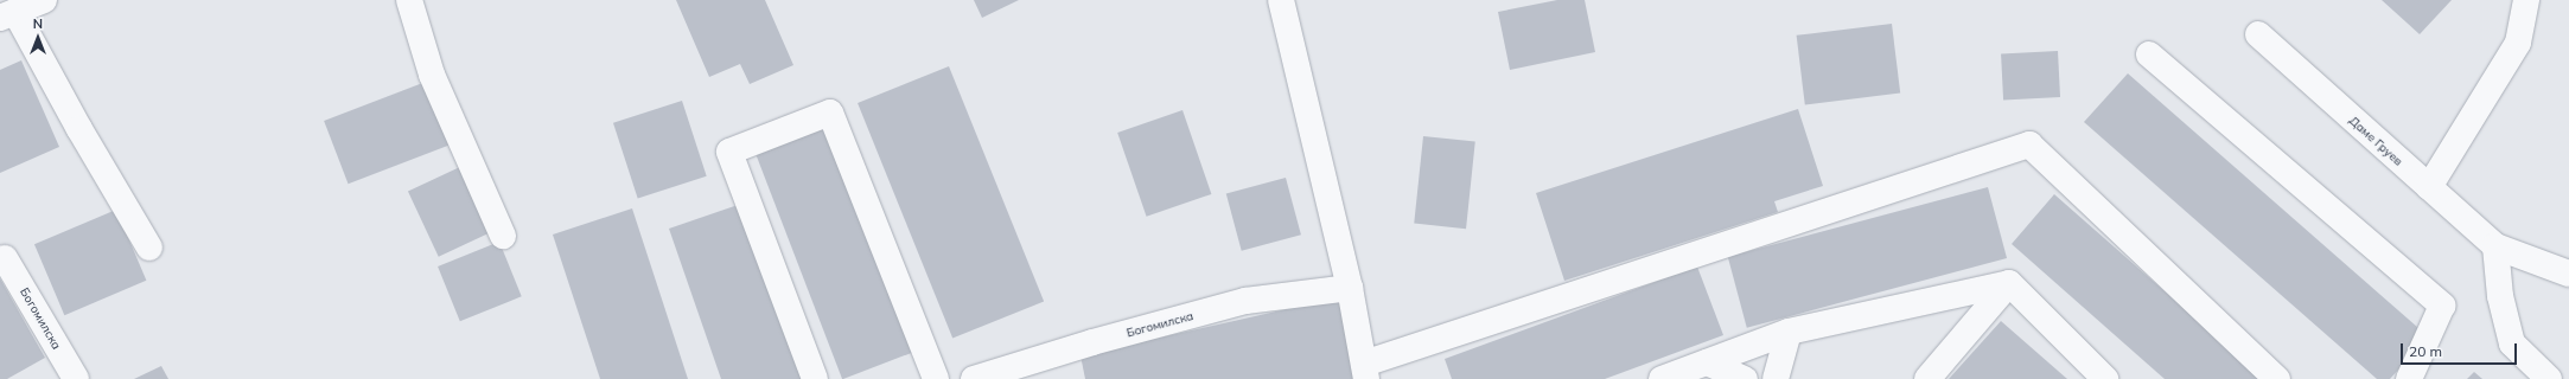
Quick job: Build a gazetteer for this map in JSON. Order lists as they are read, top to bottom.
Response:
{
  "streets": {
    "street": ["Даме Груев", "Богомилска"]
  },
  "scale_bar": "20 m",
  "north": "top"
}
